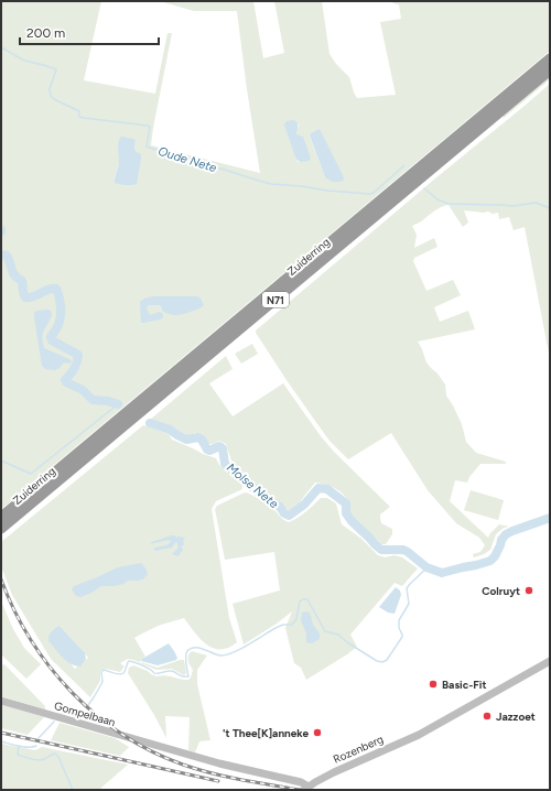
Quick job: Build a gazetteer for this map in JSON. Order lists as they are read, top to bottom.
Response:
{
  "streets": {
    "highway": ["Zuiderring", "N71"],
    "street": ["Gompelbaan", "Rozenberg"]
  },
  "crossings": [
    ["Gompelbaan", "Rozenberg"]
  ],
  "water": ["Oude Nete", "Molse Nete"],
  "places": [
    "Colruyt",
    "Basic-Fit",
    "Jazzoet",
    "'t Thee[K]anneke"
  ],
  "scale_bar": "200 m"
}
